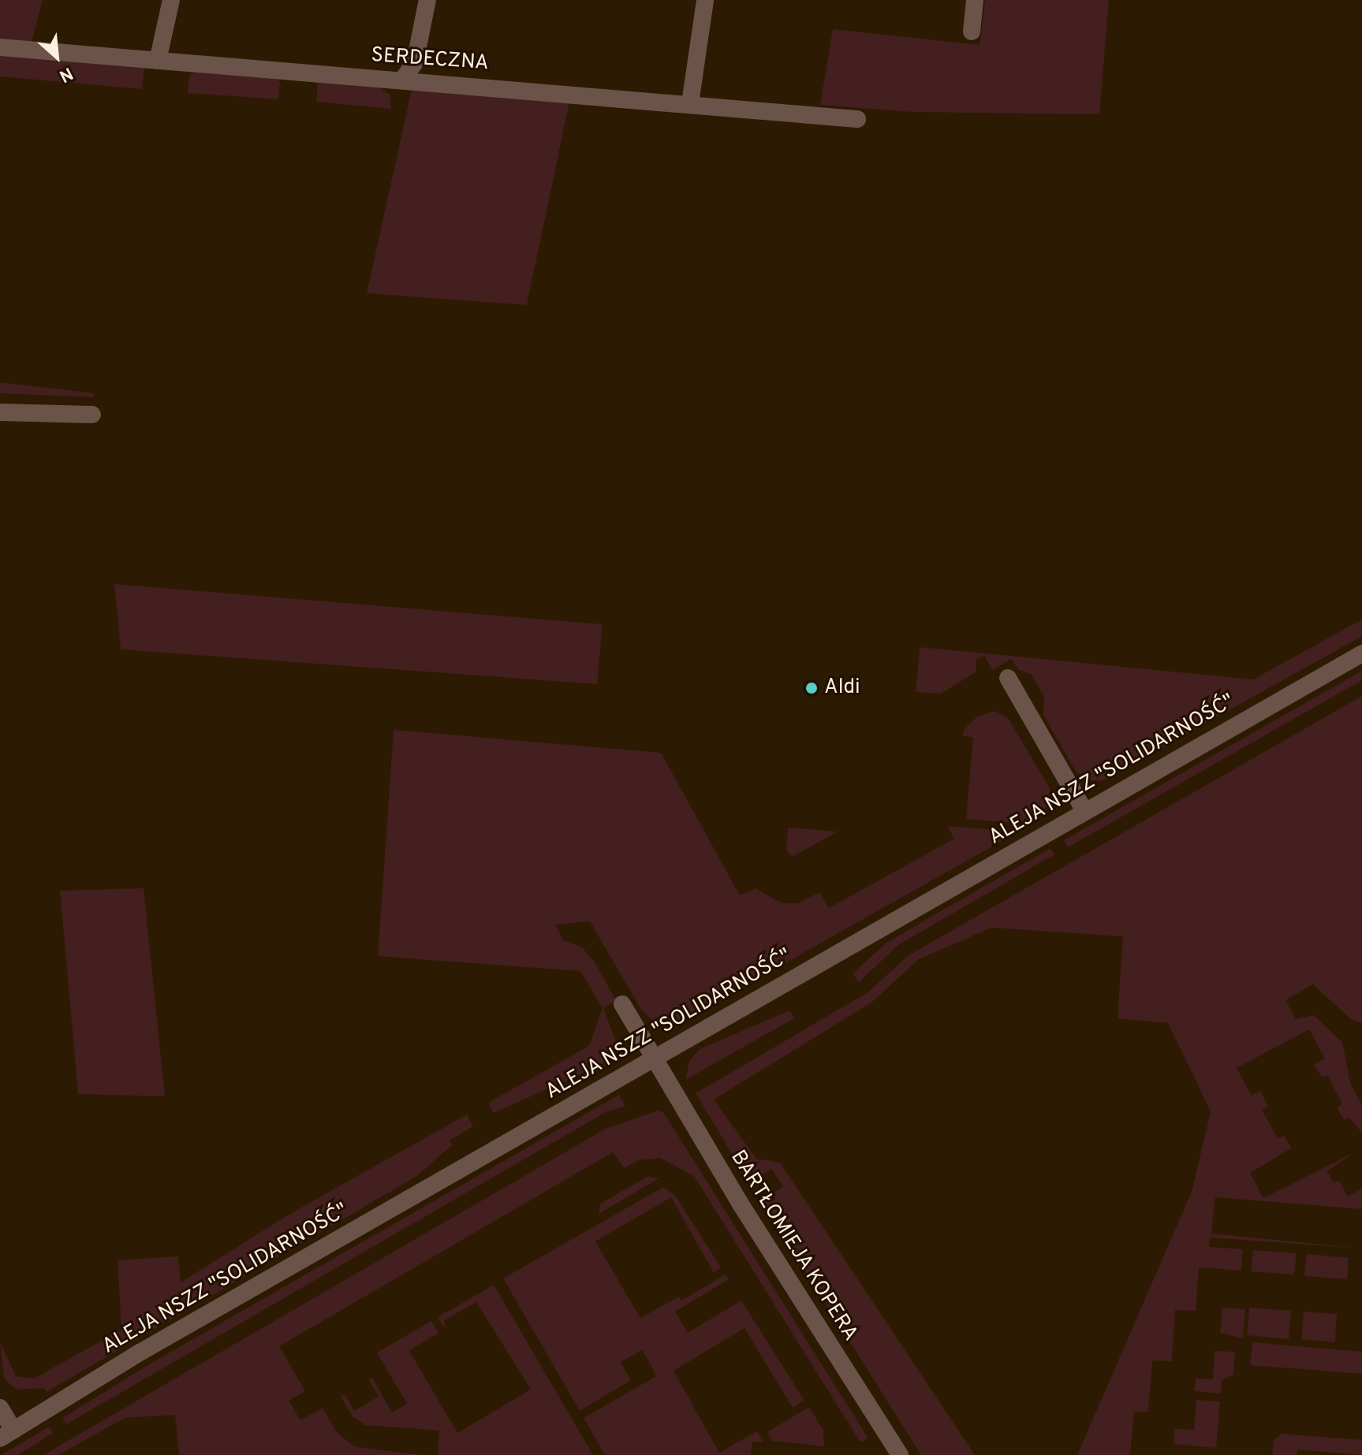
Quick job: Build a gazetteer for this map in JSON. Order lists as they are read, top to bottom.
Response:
{
  "streets": {
    "street": ["SERDECZNA", "ALEJA NSZZ \"SOLIDARNOŚĆ\"", "BARTŁOMIEJA KOPERA"]
  },
  "crossings": [
    ["ALEJA NSZZ \"SOLIDARNOŚĆ\"", "BARTŁOMIEJA KOPERA"]
  ],
  "places": ["Aldi"],
  "north": "bottom right"
}
